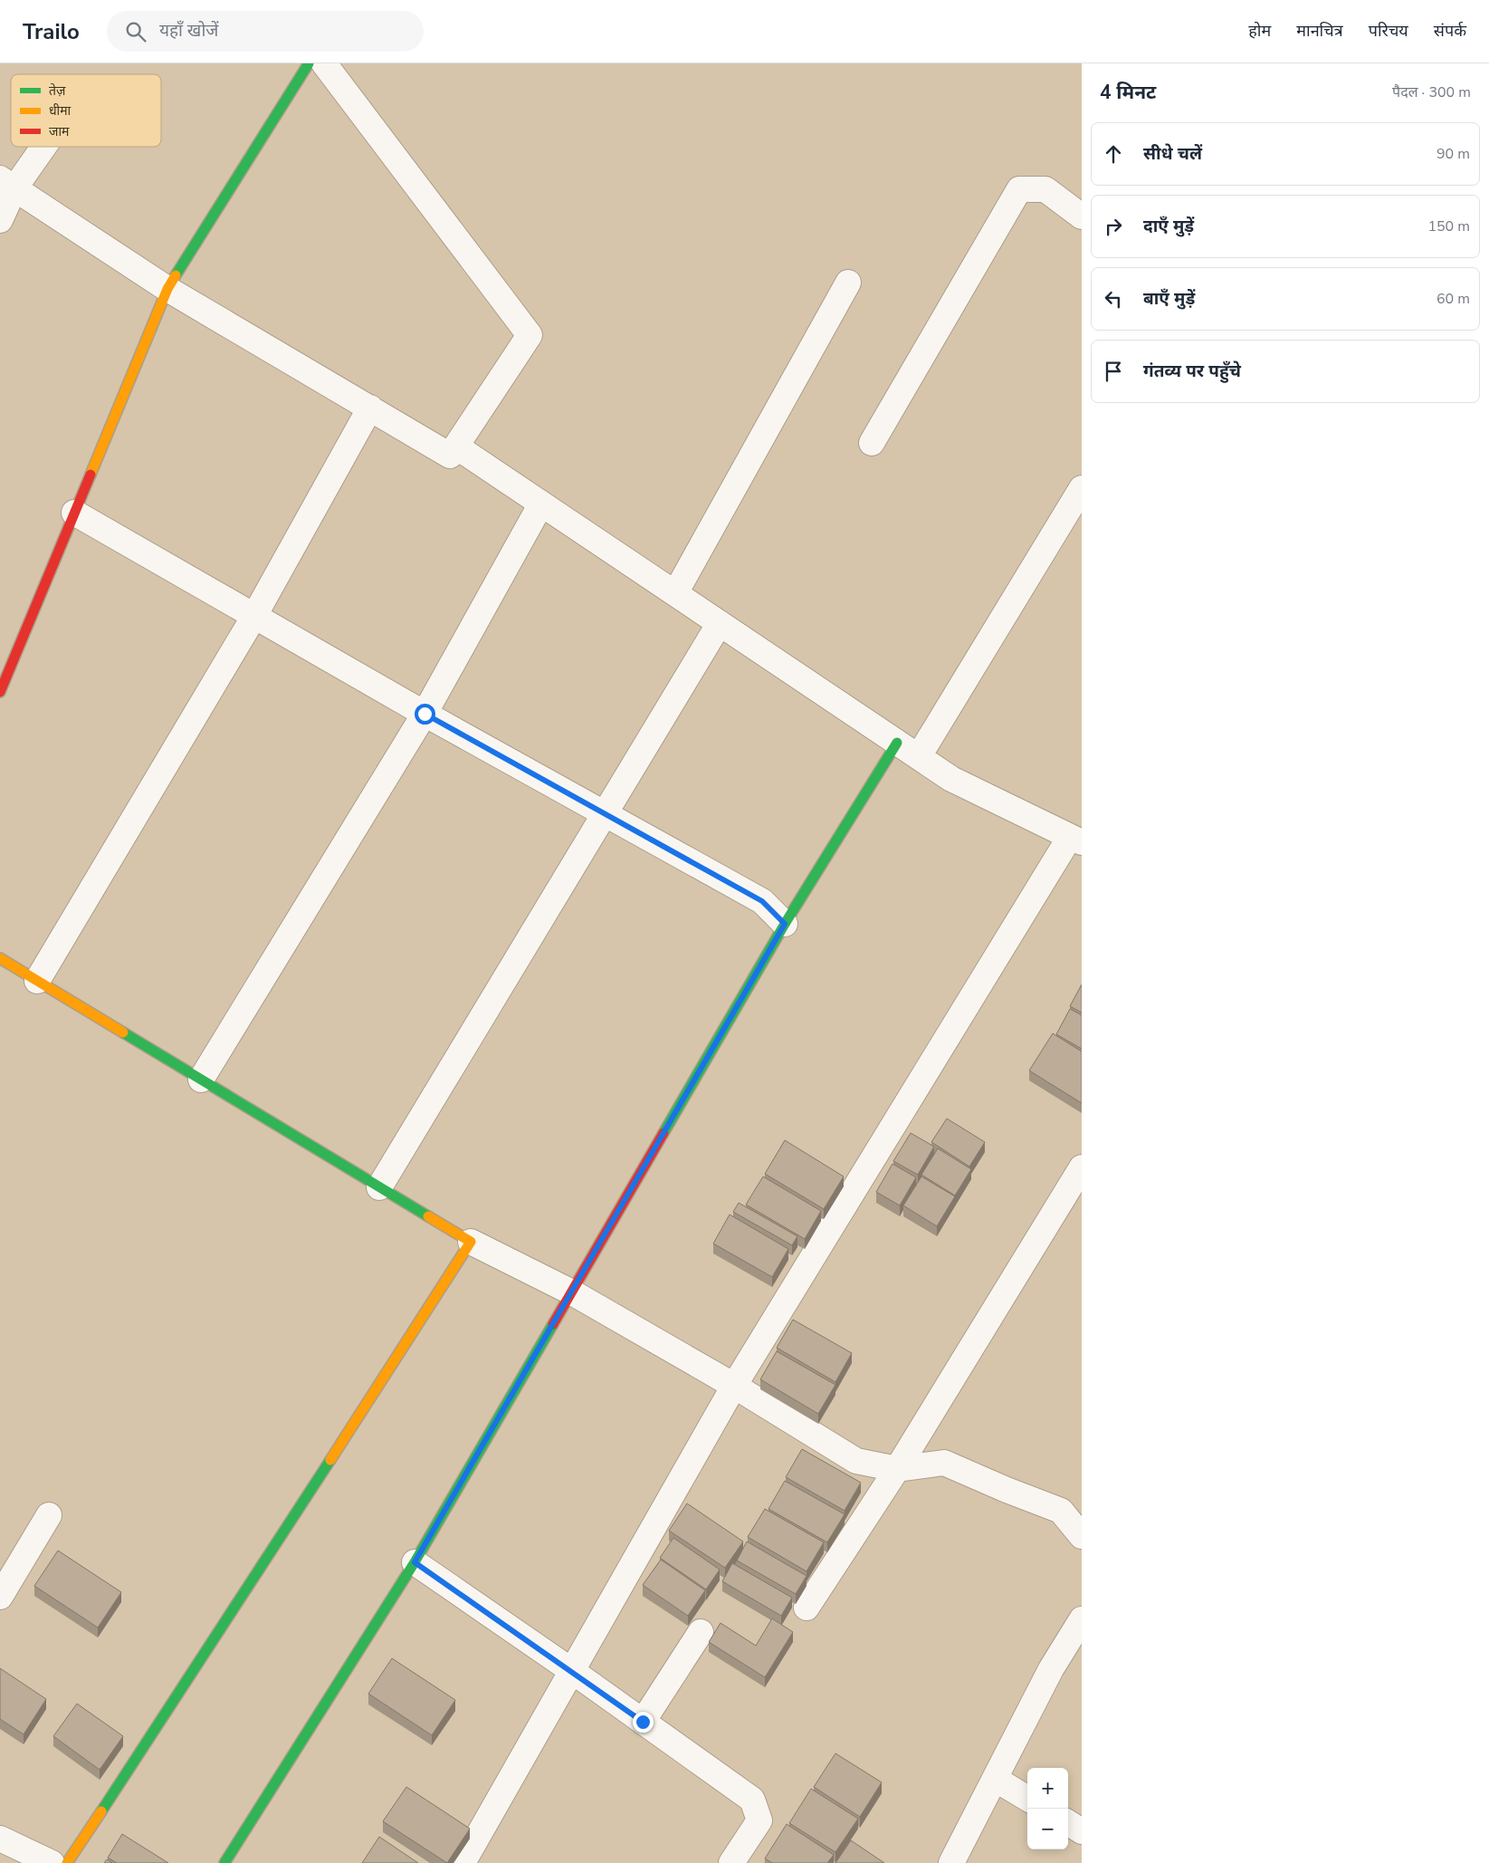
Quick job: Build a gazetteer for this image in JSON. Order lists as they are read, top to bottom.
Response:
{
  "legend": ["तेज़", "धीमा", "जाम"],
  "page": {
    "header": "Trailo",
    "search": "यहाँ खोजें",
    "nav": [
      "होम",
      "मानचित्र",
      "परिचय",
      "संपर्क"
    ],
    "heading": ["4 मिनट", "पैदल · 300 m"],
    "list": [
      ["सीधे चलें", "90 m"],
      ["दाएँ मुड़ें", "150 m"],
      ["बाएँ मुड़ें", "60 m"],
      "गंतव्य पर पहुँचे"
    ],
    "map_buttons": ["+", "−"]
  }
}
